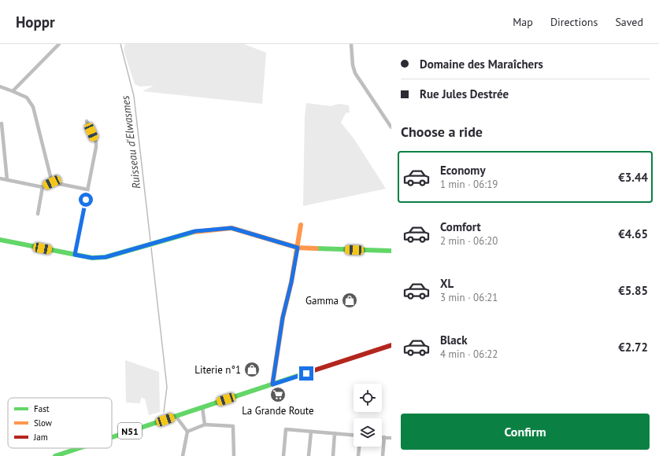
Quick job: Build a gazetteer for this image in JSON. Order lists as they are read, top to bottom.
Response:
{
  "streets": {
    "street": ["N51"]
  },
  "water": ["Ruisseau d'Elwasmes"],
  "places": {
    "shop": ["Gamma", "Literie n°1"],
    "supermarket": ["La Grande Route"]
  },
  "legend": ["Fast", "Slow", "Jam"],
  "page": {
    "header": "Hoppr",
    "nav": ["Map", "Directions", "Saved"],
    "banner": ["Domaine des Maraîchers", "Rue Jules Destrée"],
    "heading": "Choose a ride",
    "list": [
      {
        "name": "Economy",
        "note": "1 min · 06:19",
        "value": "€3.44"
      },
      {
        "name": "Comfort",
        "note": "2 min · 06:20",
        "value": "€4.65"
      },
      {
        "name": "XL",
        "note": "3 min · 06:21",
        "value": "€5.85"
      },
      {
        "name": "Black",
        "note": "4 min · 06:22",
        "value": "€2.72"
      }
    ],
    "buttons": "Confirm"
  }
}
